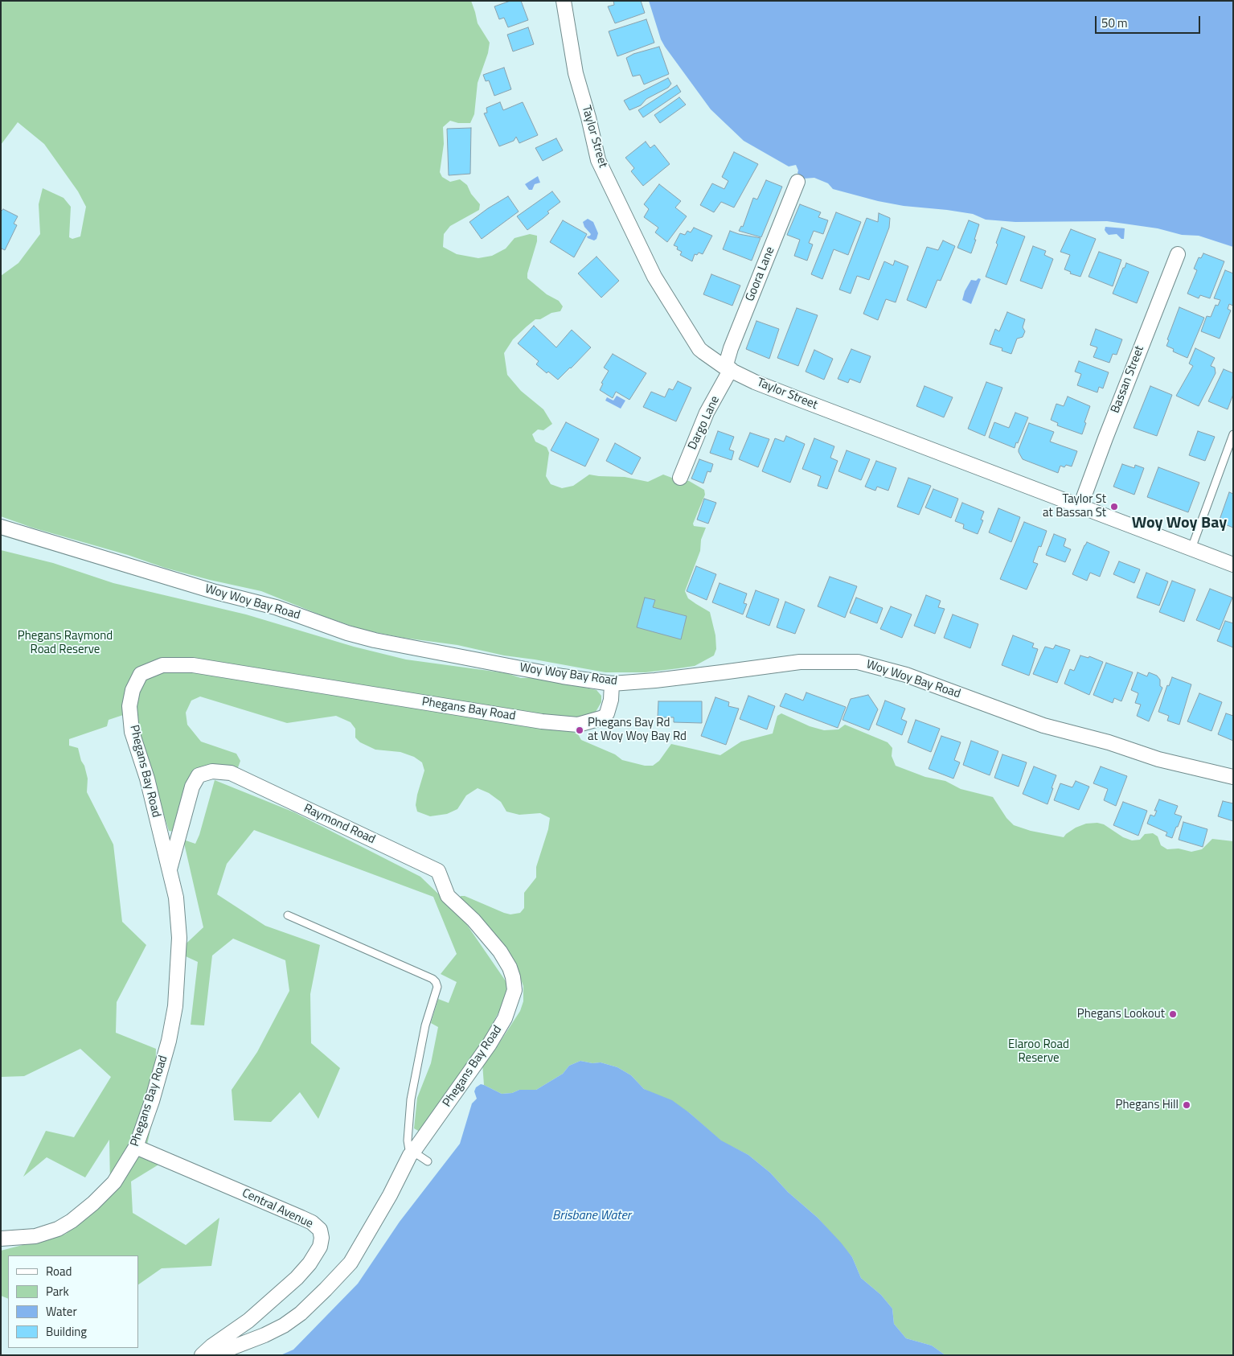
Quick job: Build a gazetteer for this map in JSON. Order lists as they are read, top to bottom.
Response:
{
  "streets": {
    "street": [
      "Taylor Street",
      "Goora Lane",
      "Bassan Street",
      "Dargo Lane",
      "Woy Woy Bay Road",
      "Phegans Bay Road",
      "Raymond Road",
      "Central Avenue"
    ]
  },
  "crossings": [
    ["Taylor Street", "Goora Lane"],
    ["Taylor Street", "Bassan Street"],
    ["Taylor Street", "Dargo Lane"],
    ["Goora Lane", "Dargo Lane"],
    ["Woy Woy Bay Road", "Phegans Bay Road"],
    ["Phegans Bay Road", "Raymond Road"],
    ["Phegans Bay Road", "Central Avenue"]
  ],
  "districts": ["Woy Woy Bay"],
  "water": ["Brisbane Water"],
  "parks": ["Phegans Raymond Road Reserve", "Elaroo Road Reserve"],
  "places": [
    "Taylor St at Bassan St",
    "Phegans Bay Rd at Woy Woy Bay Rd",
    "Phegans Lookout",
    "Phegans Hill"
  ],
  "legend": [
    "Road",
    "Park",
    "Water",
    "Building"
  ],
  "scale_bar": "50 m"
}
